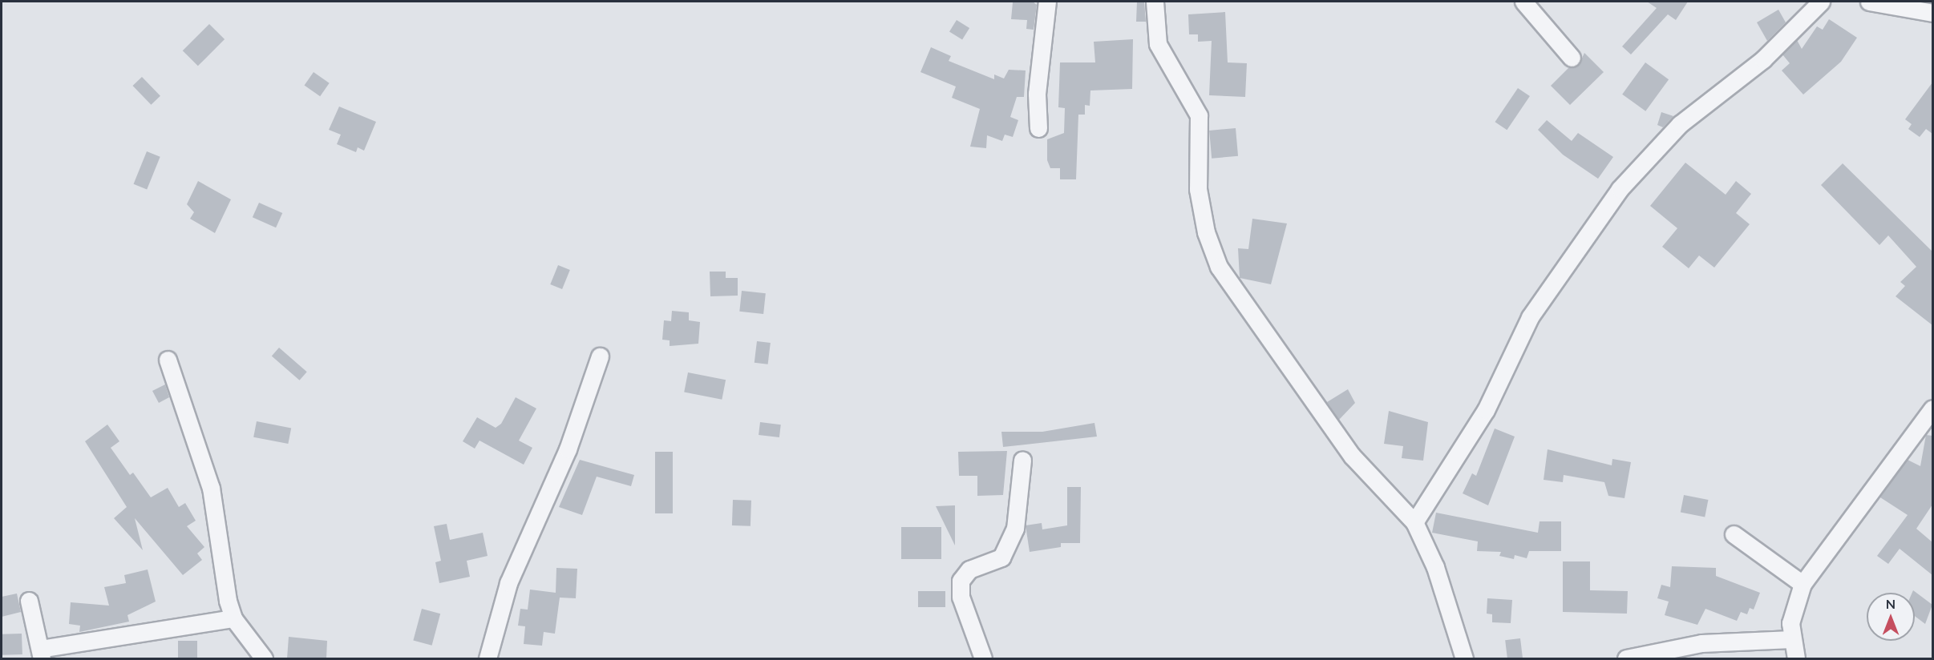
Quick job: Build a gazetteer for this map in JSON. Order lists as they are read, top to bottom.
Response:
{
  "north": "top"
}
